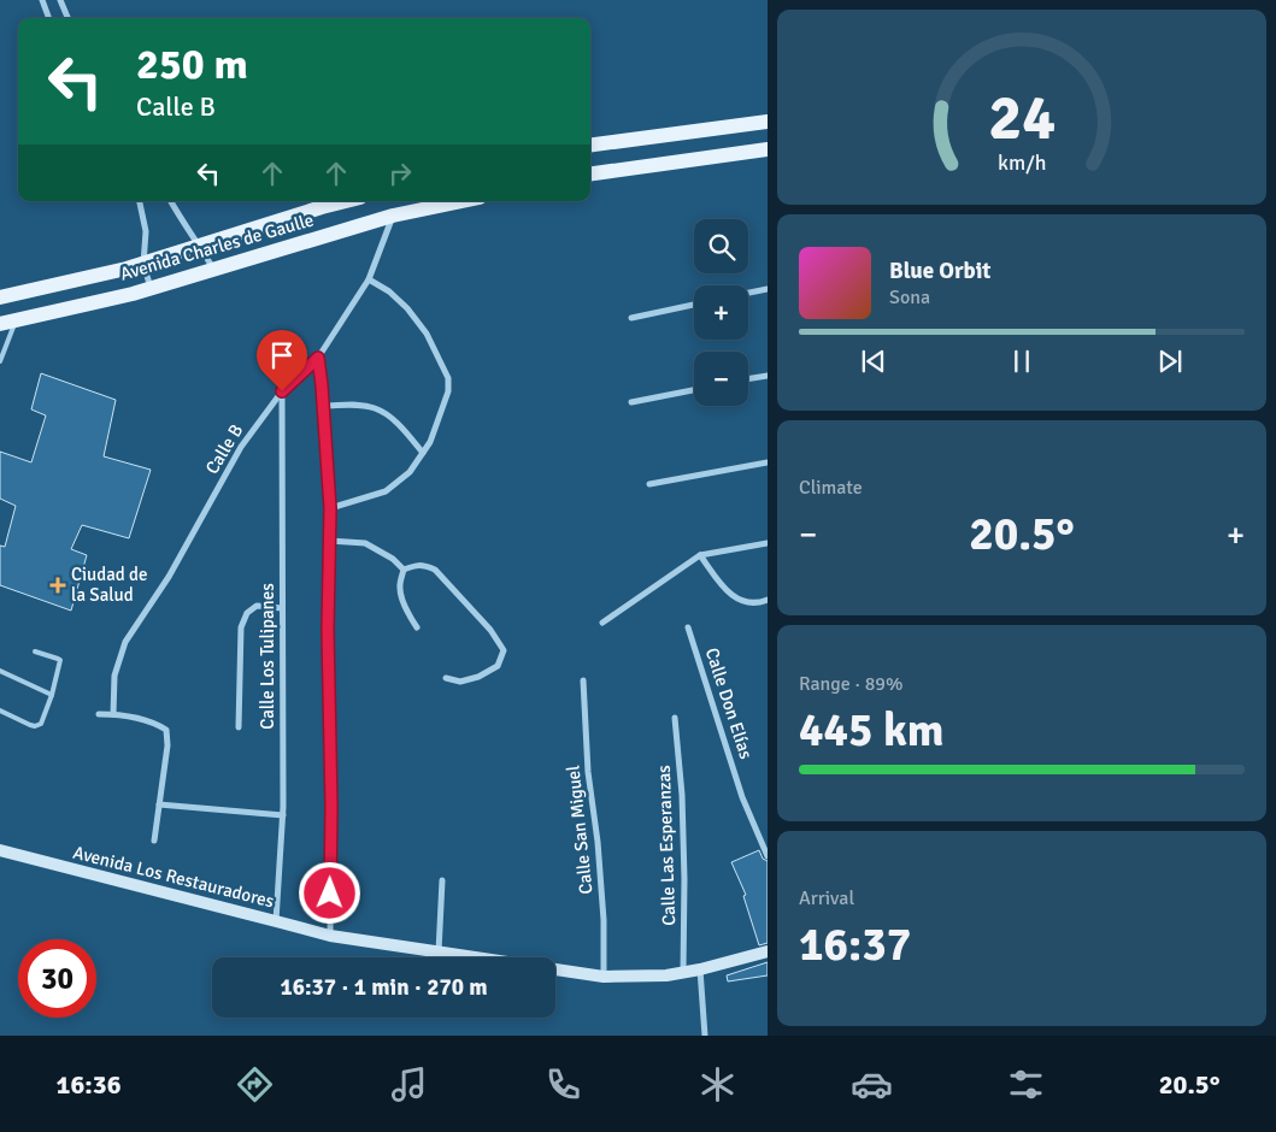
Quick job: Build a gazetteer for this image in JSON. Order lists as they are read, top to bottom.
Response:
{
  "streets": {
    "main road": ["Avenida Charles de Gaulle"],
    "street": [
      "Calle B",
      "Calle Los Tulipanes",
      "Calle Don Elías",
      "Calle San Miguel",
      "Calle Las Esperanzas",
      "Avenida Los Restauradores"
    ]
  },
  "crossings": [
    ["Avenida Charles de Gaulle", "Calle B"],
    ["Calle B", "Calle Los Tulipanes"],
    ["Calle Los Tulipanes", "Avenida Los Restauradores"],
    ["Calle San Miguel", "Avenida Los Restauradores"],
    ["Calle Las Esperanzas", "Avenida Los Restauradores"]
  ],
  "places": {
    "health": ["Ciudad de la Salud"]
  },
  "page": {
    "turn": ["250 m", "Calle B"],
    "map_buttons": ["+", "−"],
    "song": ["Blue Orbit", "Sona"],
    "tile": [
      "Climate",
      ["Range · 89%", "445 km"],
      ["Arrival", "16:37"]
    ],
    "heat": ["−", "20.5°", "+"],
    "limit": "30",
    "trip": "16:37 · 1 min · 270 m",
    "tabs": ["16:36", "20.5°"],
    "gauge": ["24", "km/h"]
  }
}
